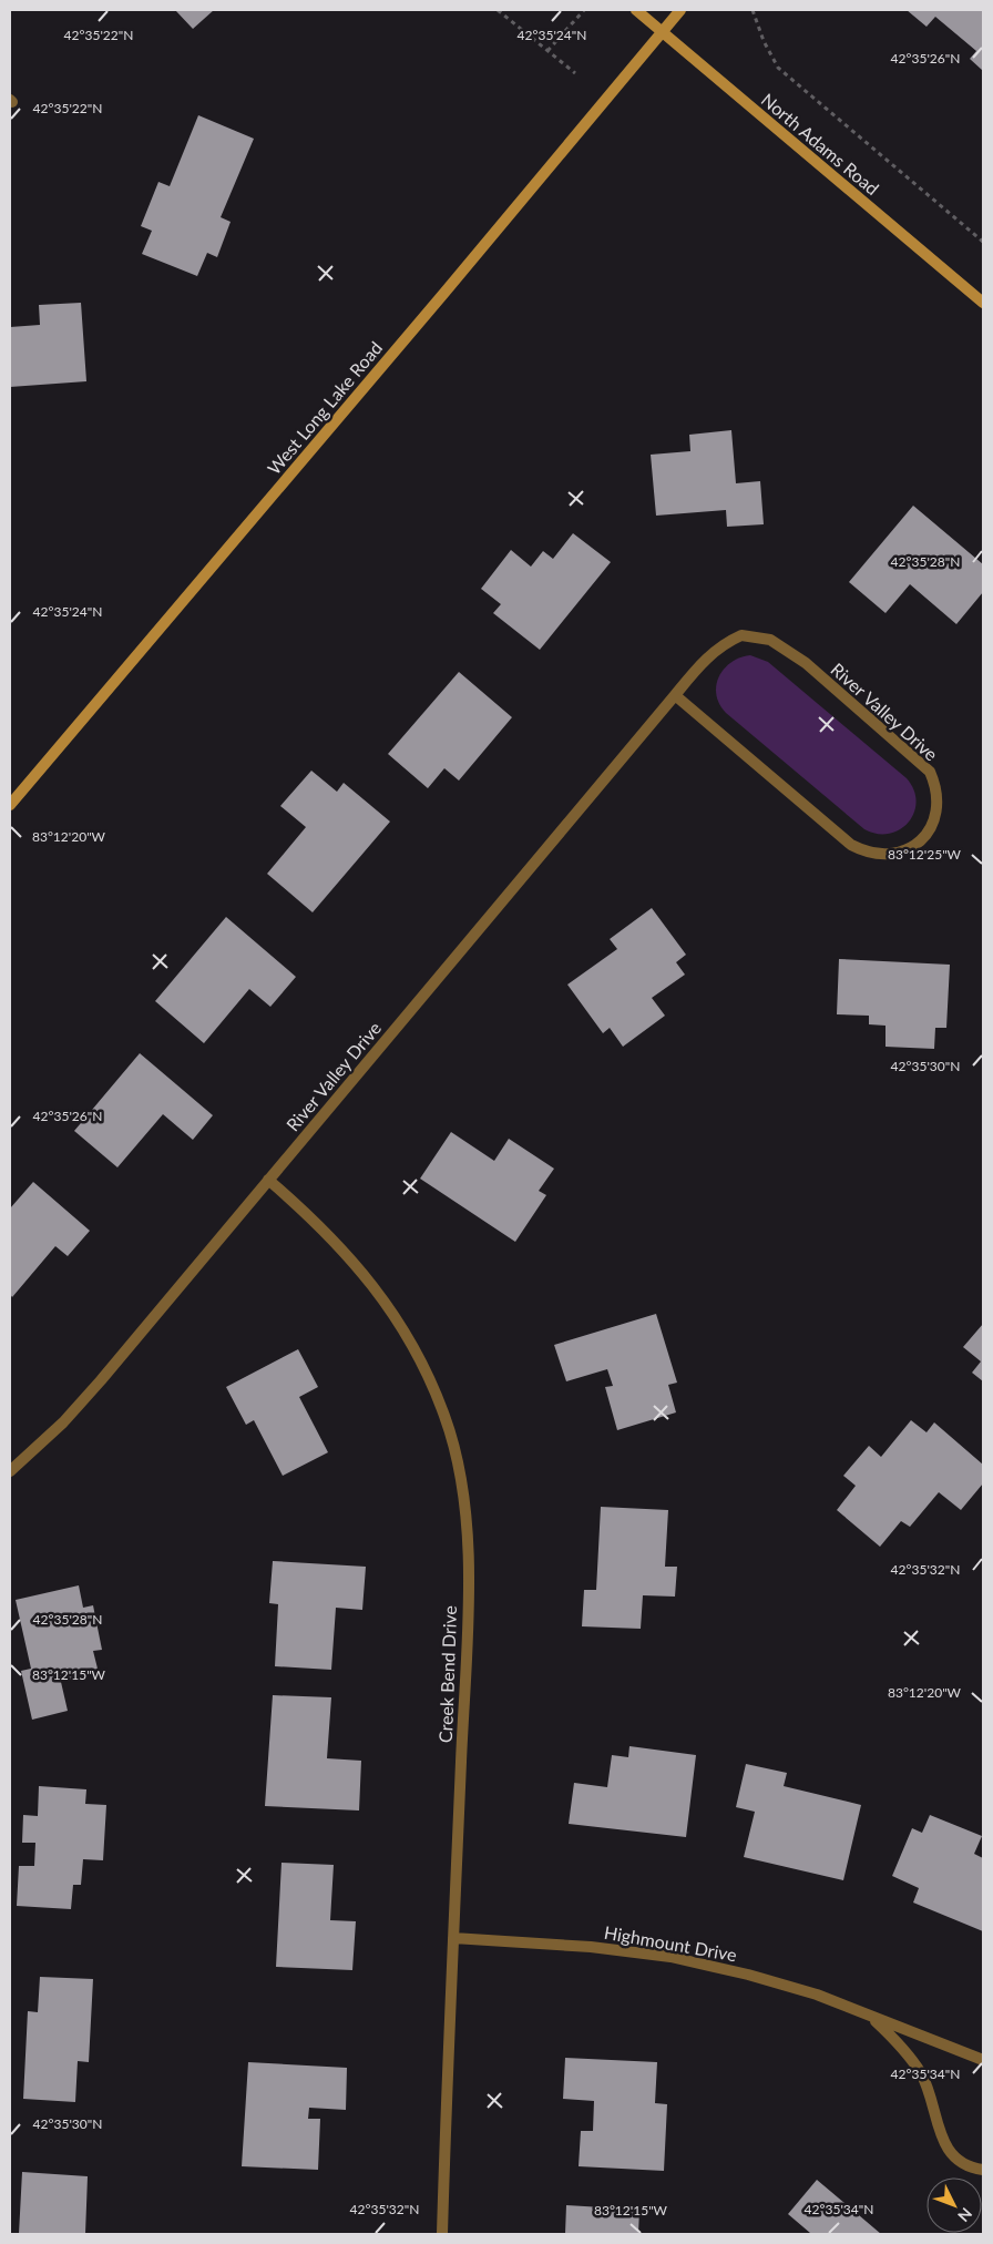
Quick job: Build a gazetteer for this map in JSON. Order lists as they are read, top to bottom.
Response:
{
  "streets": {
    "main road": ["North Adams Road", "West Long Lake Road"],
    "street": ["River Valley Drive", "Creek Bend Drive", "Highmount Drive"]
  },
  "crossings": [
    ["North Adams Road", "West Long Lake Road"],
    ["River Valley Drive", "Creek Bend Drive"],
    ["Creek Bend Drive", "Highmount Drive"]
  ],
  "north": "bottom right",
  "coordinates": [
    "42°35'22\"N",
    "42°35'24\"N",
    "42°35'26\"N",
    "42°35'28\"N",
    "83°12'20\"W",
    "83°12'25\"W",
    "42°35'30\"N",
    "42°35'32\"N",
    "83°12'15\"W",
    "42°35'34\"N"
  ]
}
